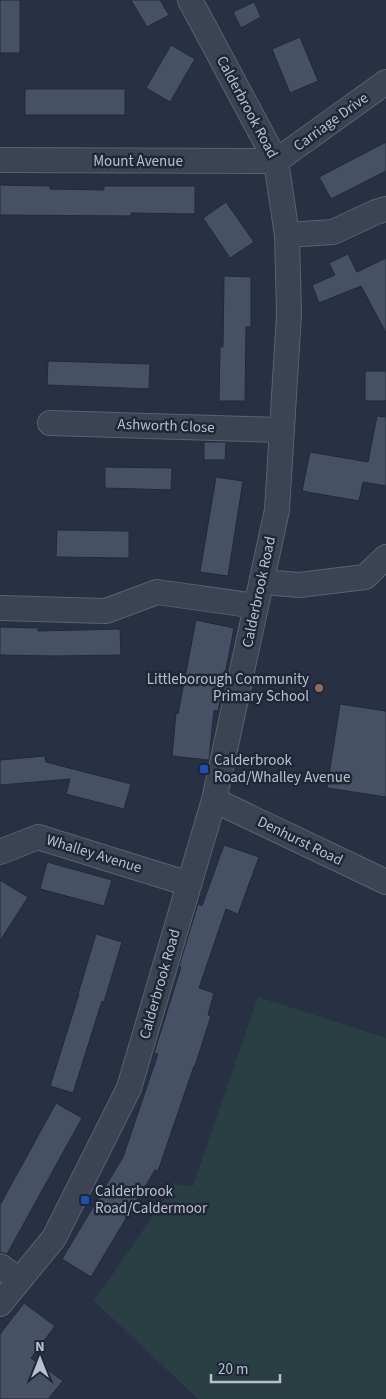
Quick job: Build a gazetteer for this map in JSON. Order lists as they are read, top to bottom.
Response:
{
  "streets": {
    "street": [
      "Calderbrook Road",
      "Carriage Drive",
      "Mount Avenue",
      "Ashworth Close",
      "Denhurst Road",
      "Whalley Avenue"
    ]
  },
  "crossings": [
    ["Calderbrook Road", "Carriage Drive"],
    ["Calderbrook Road", "Mount Avenue"],
    ["Calderbrook Road", "Ashworth Close"],
    ["Calderbrook Road", "Denhurst Road"],
    ["Calderbrook Road", "Whalley Avenue"],
    ["Carriage Drive", "Mount Avenue"]
  ],
  "places": {
    "other": ["Littleborough Community Primary School"],
    "transit": ["Calderbrook Road/Whalley Avenue", "Calderbrook Road/Caldermoor"]
  },
  "scale_bar": "20 m",
  "north": "top"
}
